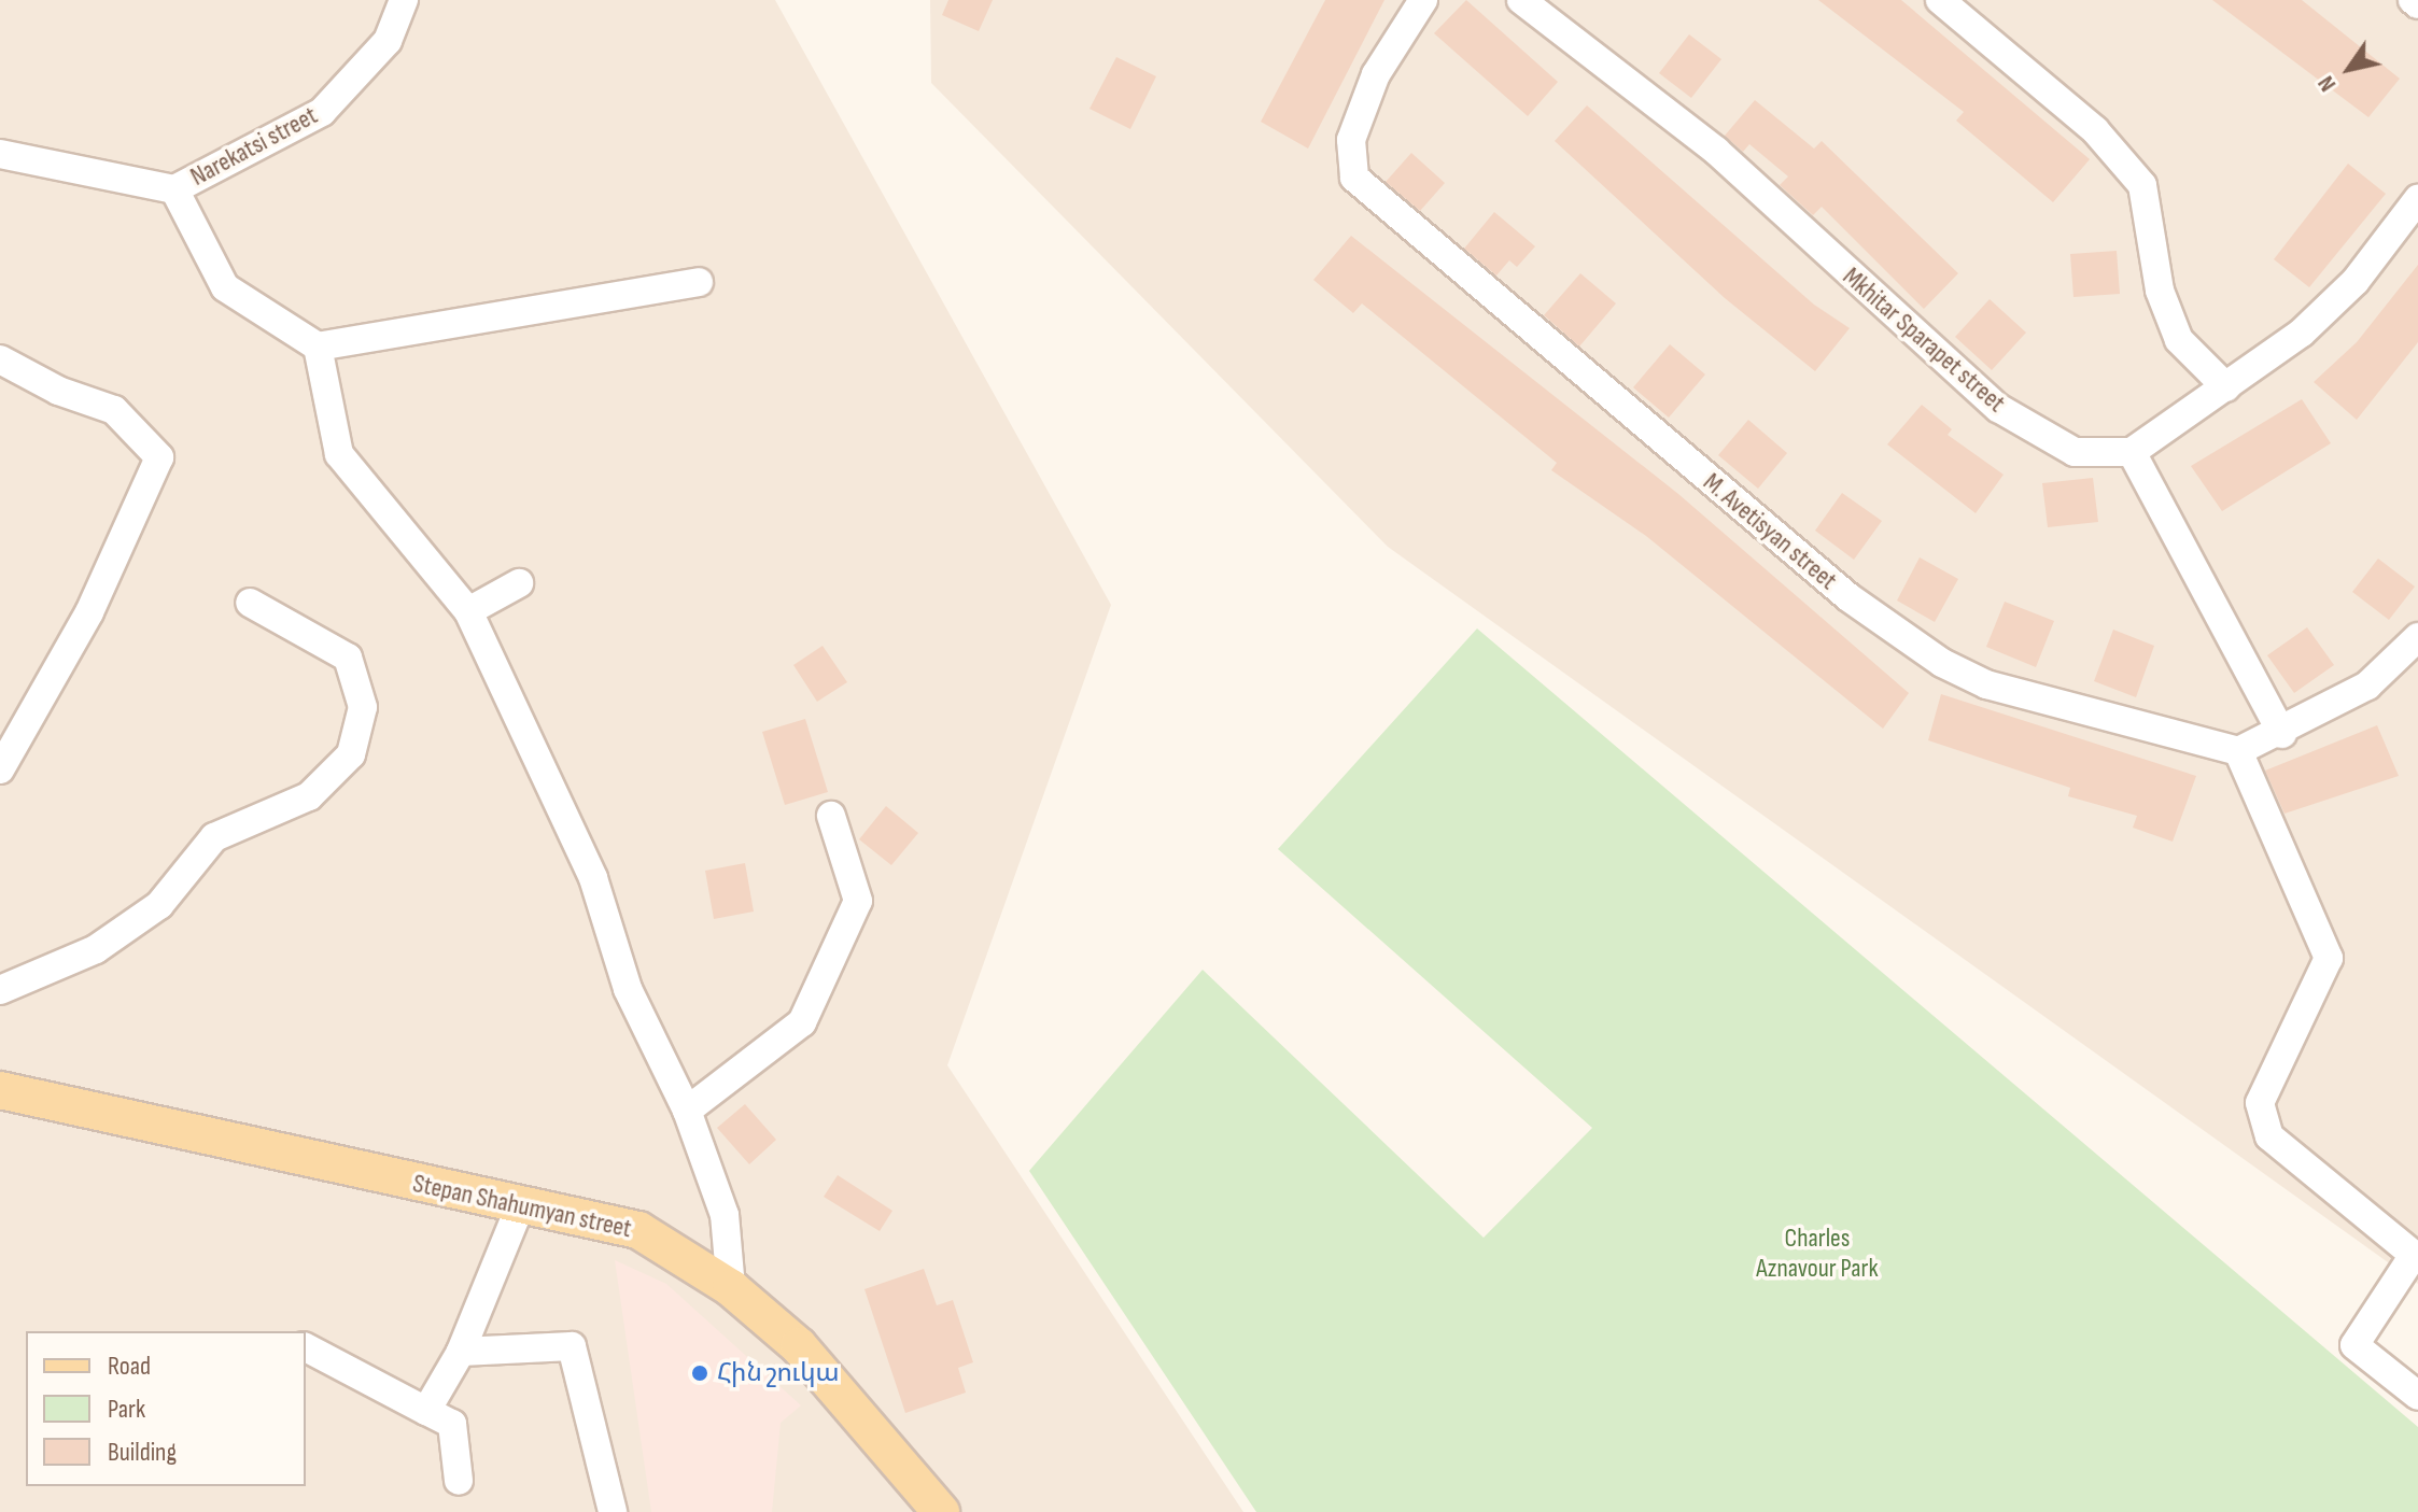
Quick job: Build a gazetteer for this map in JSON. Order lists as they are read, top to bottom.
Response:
{
  "streets": {
    "main road": ["Stepan Shahumyan street"],
    "street": ["Narekatsi street", "Mkhitar Sparapet street", "M. Avetisyan street"]
  },
  "parks": ["Charles Aznavour Park"],
  "places": ["Հին շուկա"],
  "legend": ["Road", "Park", "Building"],
  "north": "bottom left"
}
